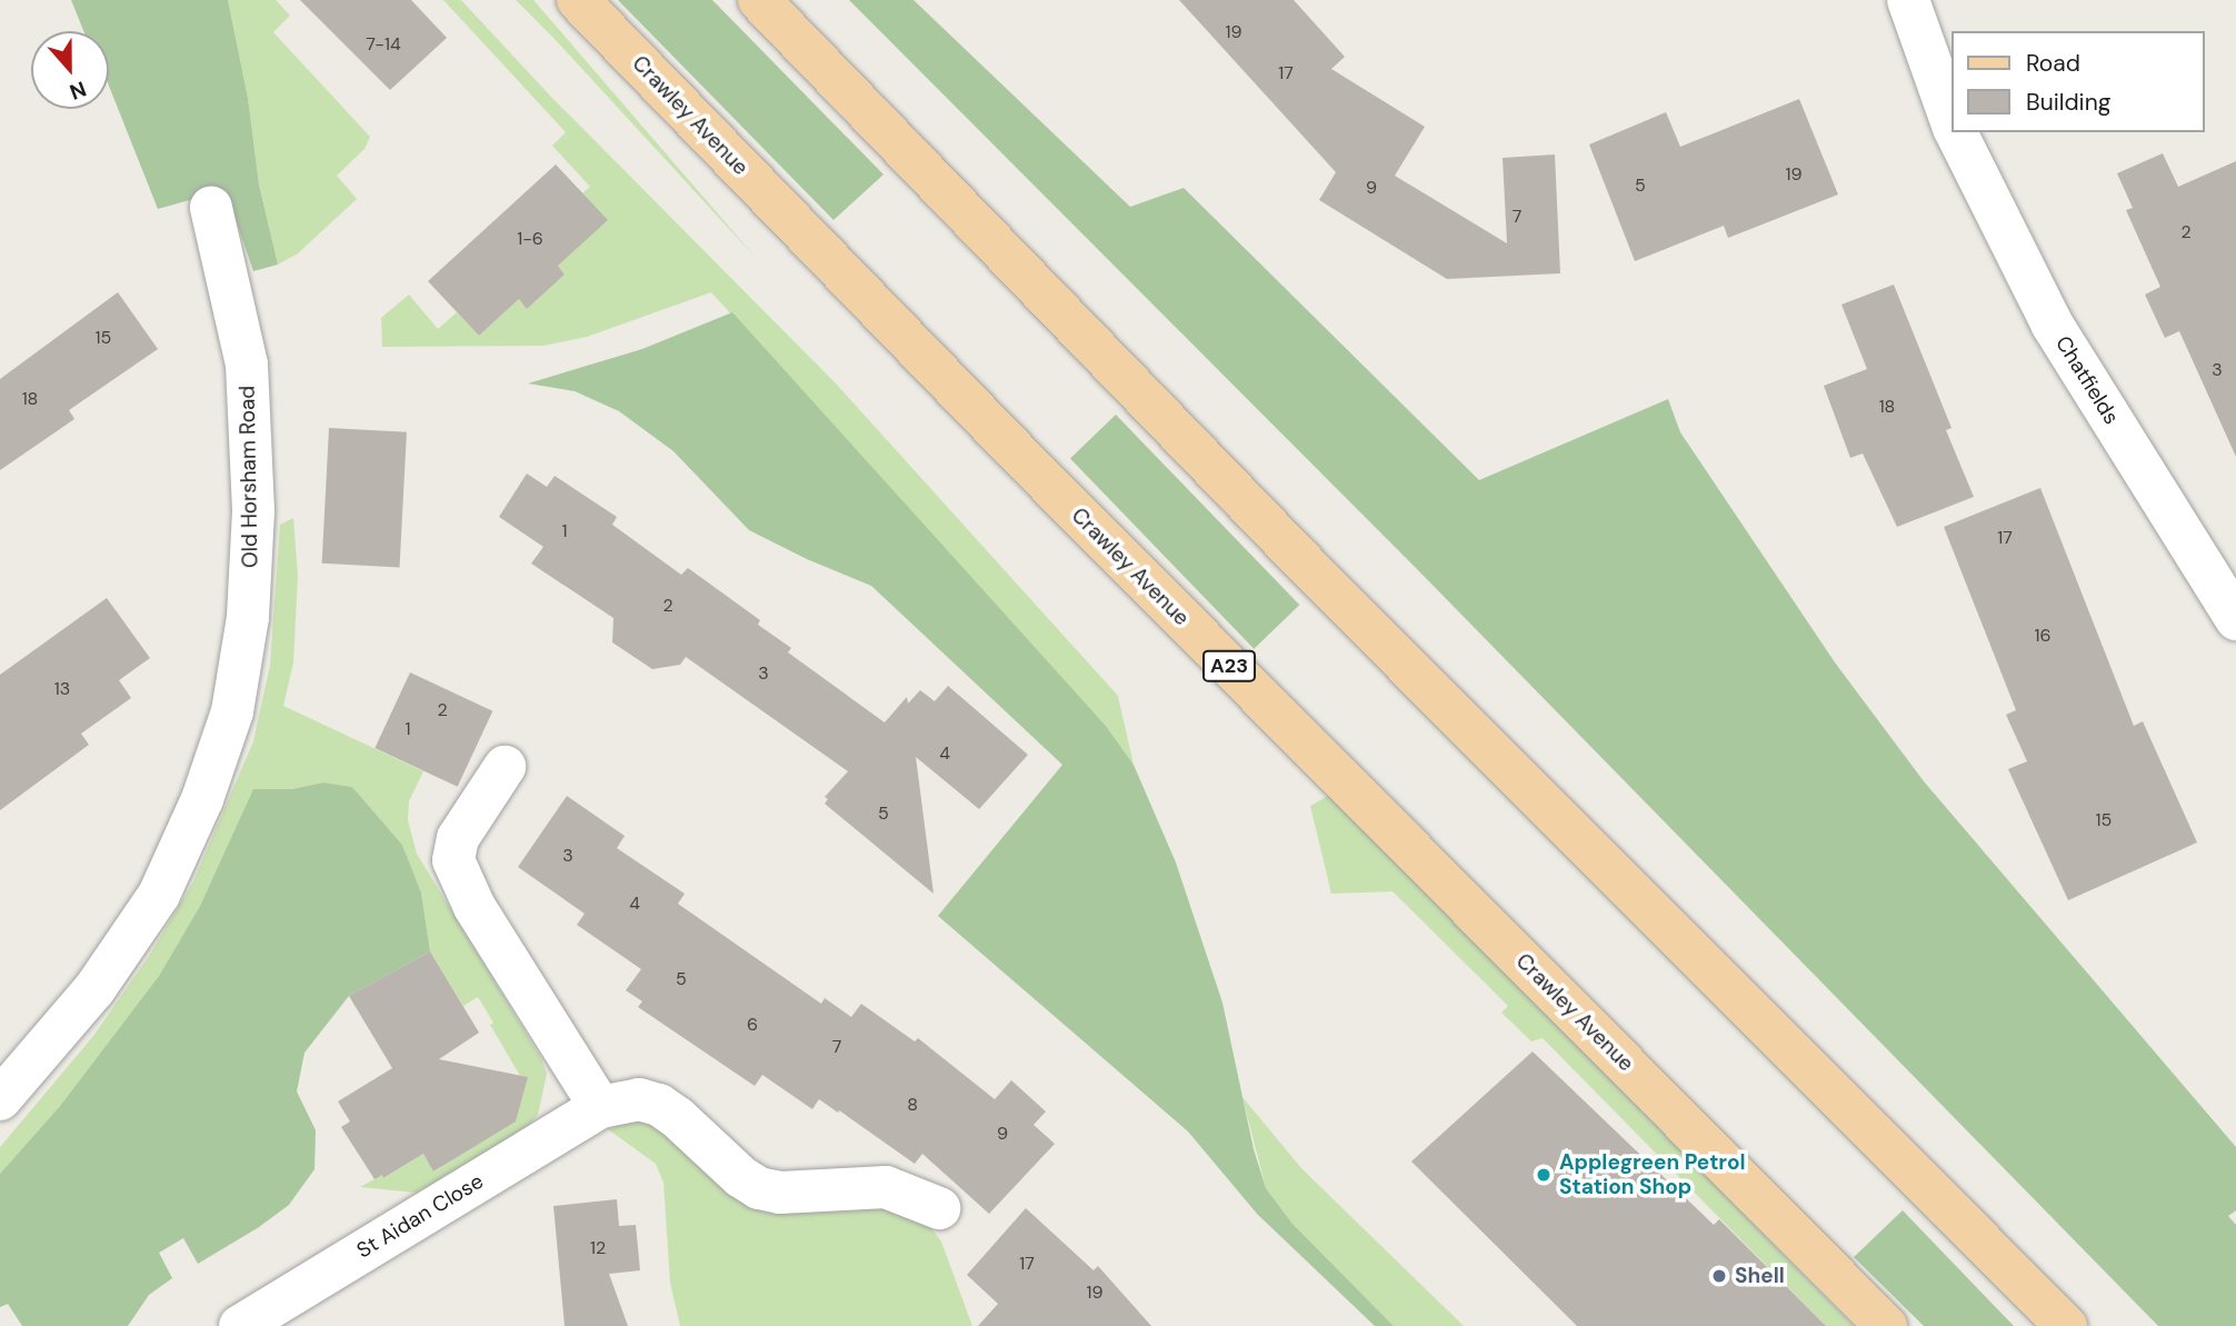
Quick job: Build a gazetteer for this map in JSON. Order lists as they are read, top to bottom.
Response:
{
  "streets": {
    "main road": ["Crawley Avenue", "A23"],
    "street": ["Chatfields", "Old Horsham Road", "St Aidan Close"]
  },
  "places": ["Applegreen Petrol Station Shop", "Shell"],
  "house_numbers": [
    "19",
    "7-14",
    "17",
    "19",
    "5",
    "9",
    "7",
    "2",
    "1-6",
    "15",
    "3",
    "18",
    "18",
    "1",
    "17",
    "2",
    "16",
    "3",
    "13",
    "2",
    "1",
    "4",
    "5",
    "15",
    "3",
    "4",
    "5",
    "6",
    "7",
    "8",
    "9",
    "12",
    "17",
    "19"
  ],
  "legend": ["Road", "Building"],
  "north": "bottom"
}
